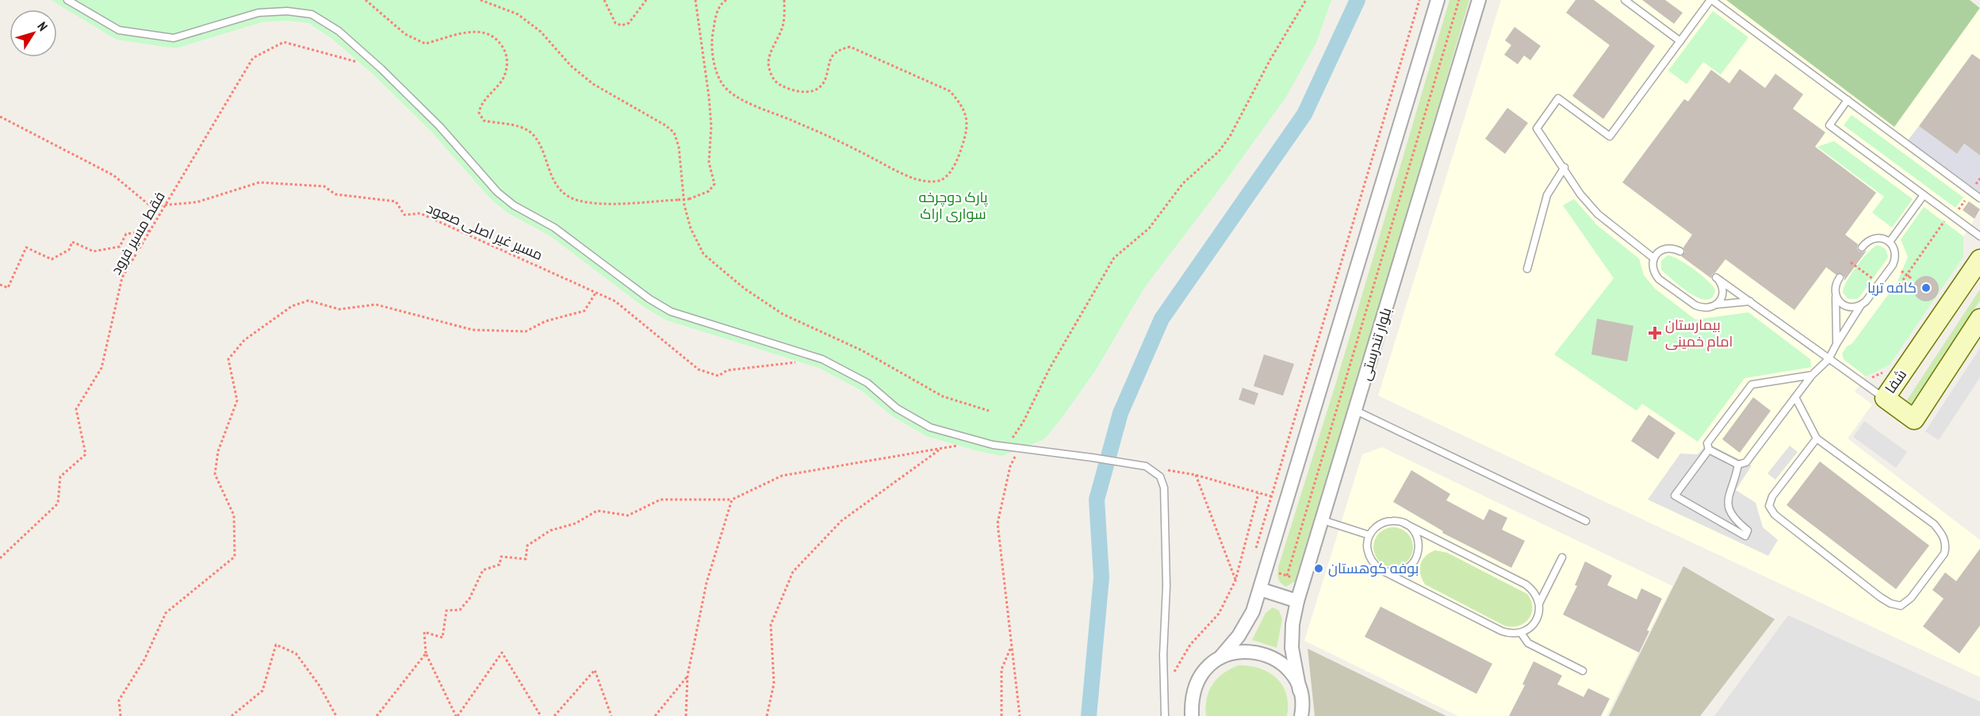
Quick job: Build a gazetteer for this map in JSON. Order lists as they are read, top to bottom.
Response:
{
  "streets": {
    "street": ["بلوار تندرستی", "شفا"],
    "path": ["مسیر غیر اصلی صعود", "فقط مسیر فرود"]
  },
  "crossings": [
    ["مسیر غیر اصلی صعود", "فقط مسیر فرود"]
  ],
  "parks": ["پارک دوچرخه سواری اراک"],
  "places": {
    "other": ["کافه تریا", "بوفه کوهستان"],
    "health": ["بیمارستان امام خمینی"]
  },
  "north": "top right"
}
